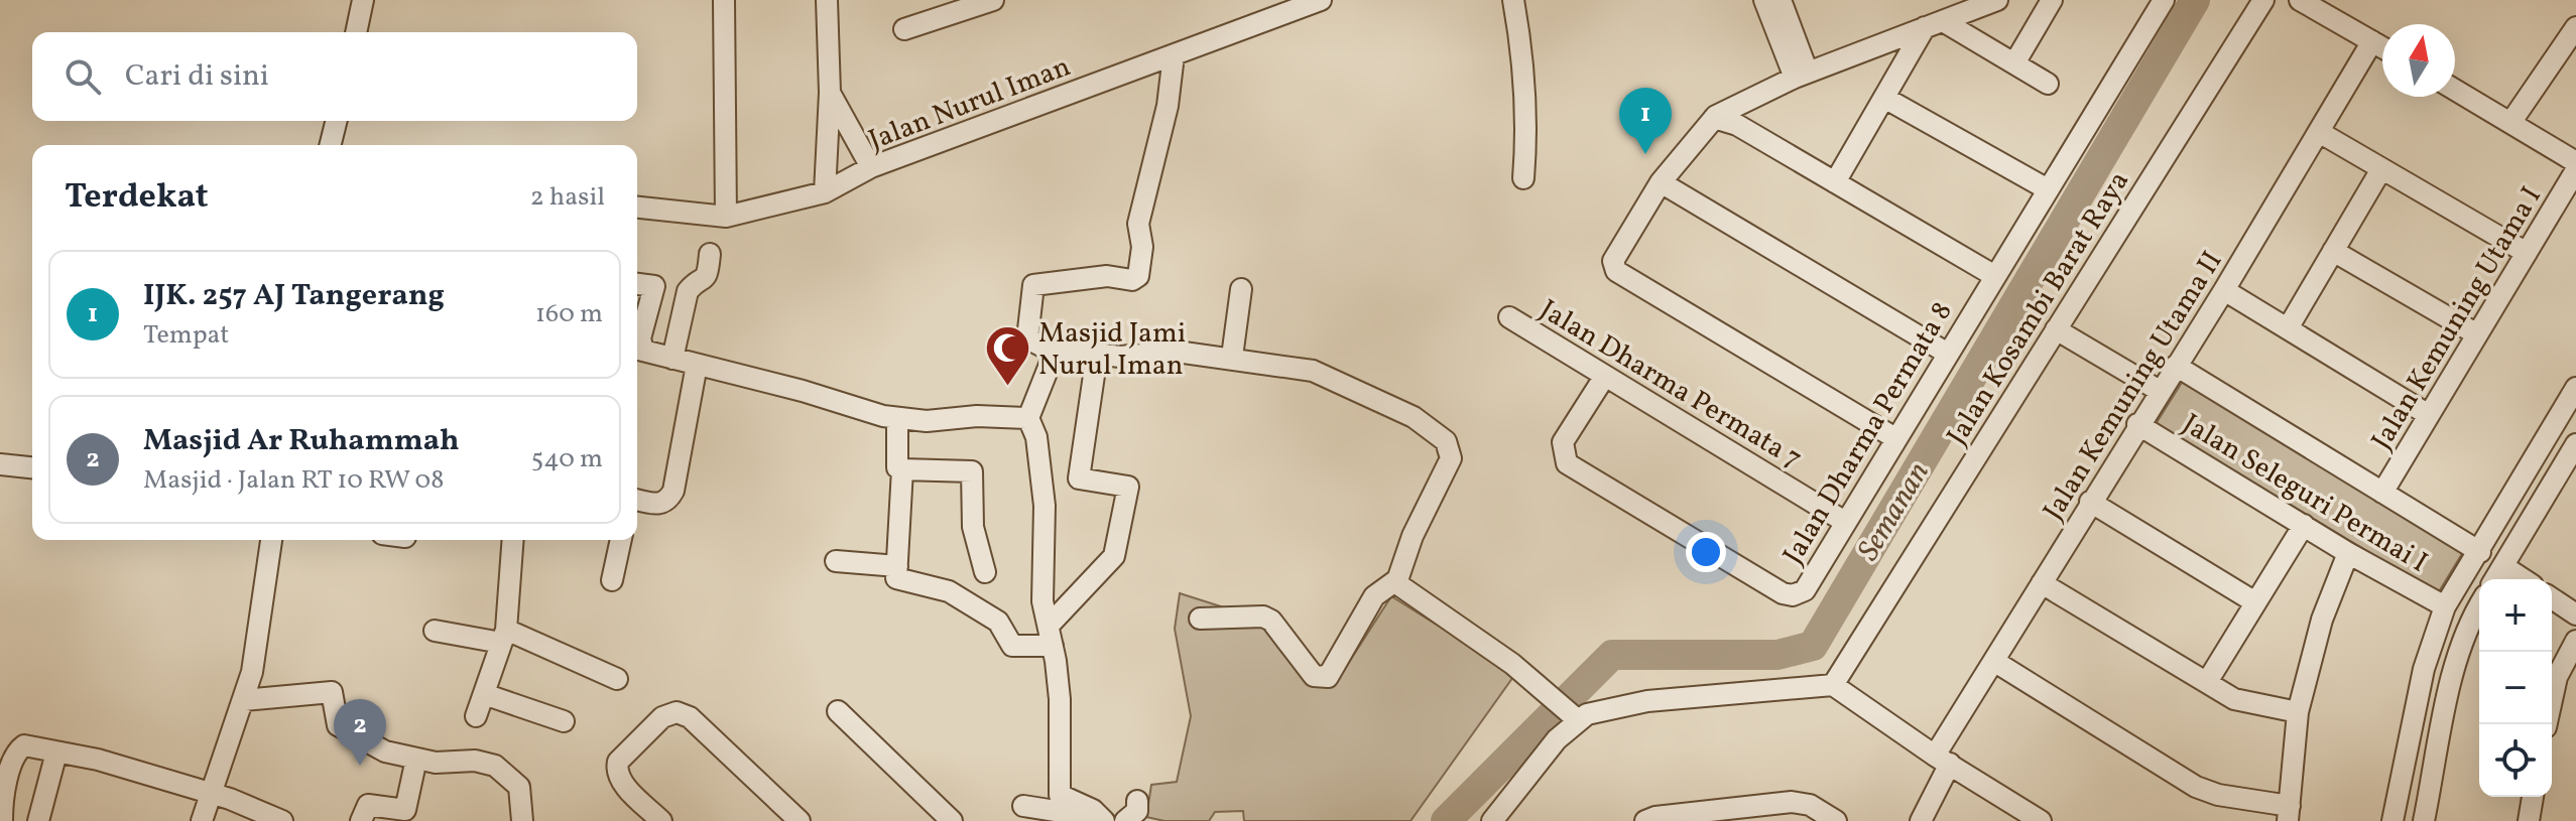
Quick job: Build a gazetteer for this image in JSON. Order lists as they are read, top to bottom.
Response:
{
  "streets": {
    "street": [
      "Jalan Nurul Iman",
      "Jalan Kosambi Barat Raya",
      "Jalan Kemuning Utama I",
      "Jalan Dharma Permata 7",
      "Jalan Kemuning Utama II",
      "Jalan Dharma Permata 8",
      "Jalan Seleguri Permai I"
    ]
  },
  "crossings": [
    ["Jalan Dharma Permata 7", "Jalan Dharma Permata 8"],
    ["Jalan Kemuning Utama II", "Jalan Seleguri Permai I"]
  ],
  "water": ["Semanan"],
  "places": {
    "mosque": ["Masjid Jami Nurul Iman"]
  },
  "north": "top",
  "page": {
    "search": "Cari di sini",
    "pins": ["1", "2"],
    "heading": ["Terdekat", "2 hasil"],
    "list": [
      {
        "mark": "1",
        "name": "IJK. 257 AJ Tangerang",
        "note": "Tempat",
        "value": "160 m"
      },
      {
        "mark": "2",
        "name": "Masjid Ar Ruhammah",
        "note": "Masjid · Jalan RT 10 RW 08",
        "value": "540 m"
      }
    ],
    "map_buttons": ["+", "−"]
  }
}
